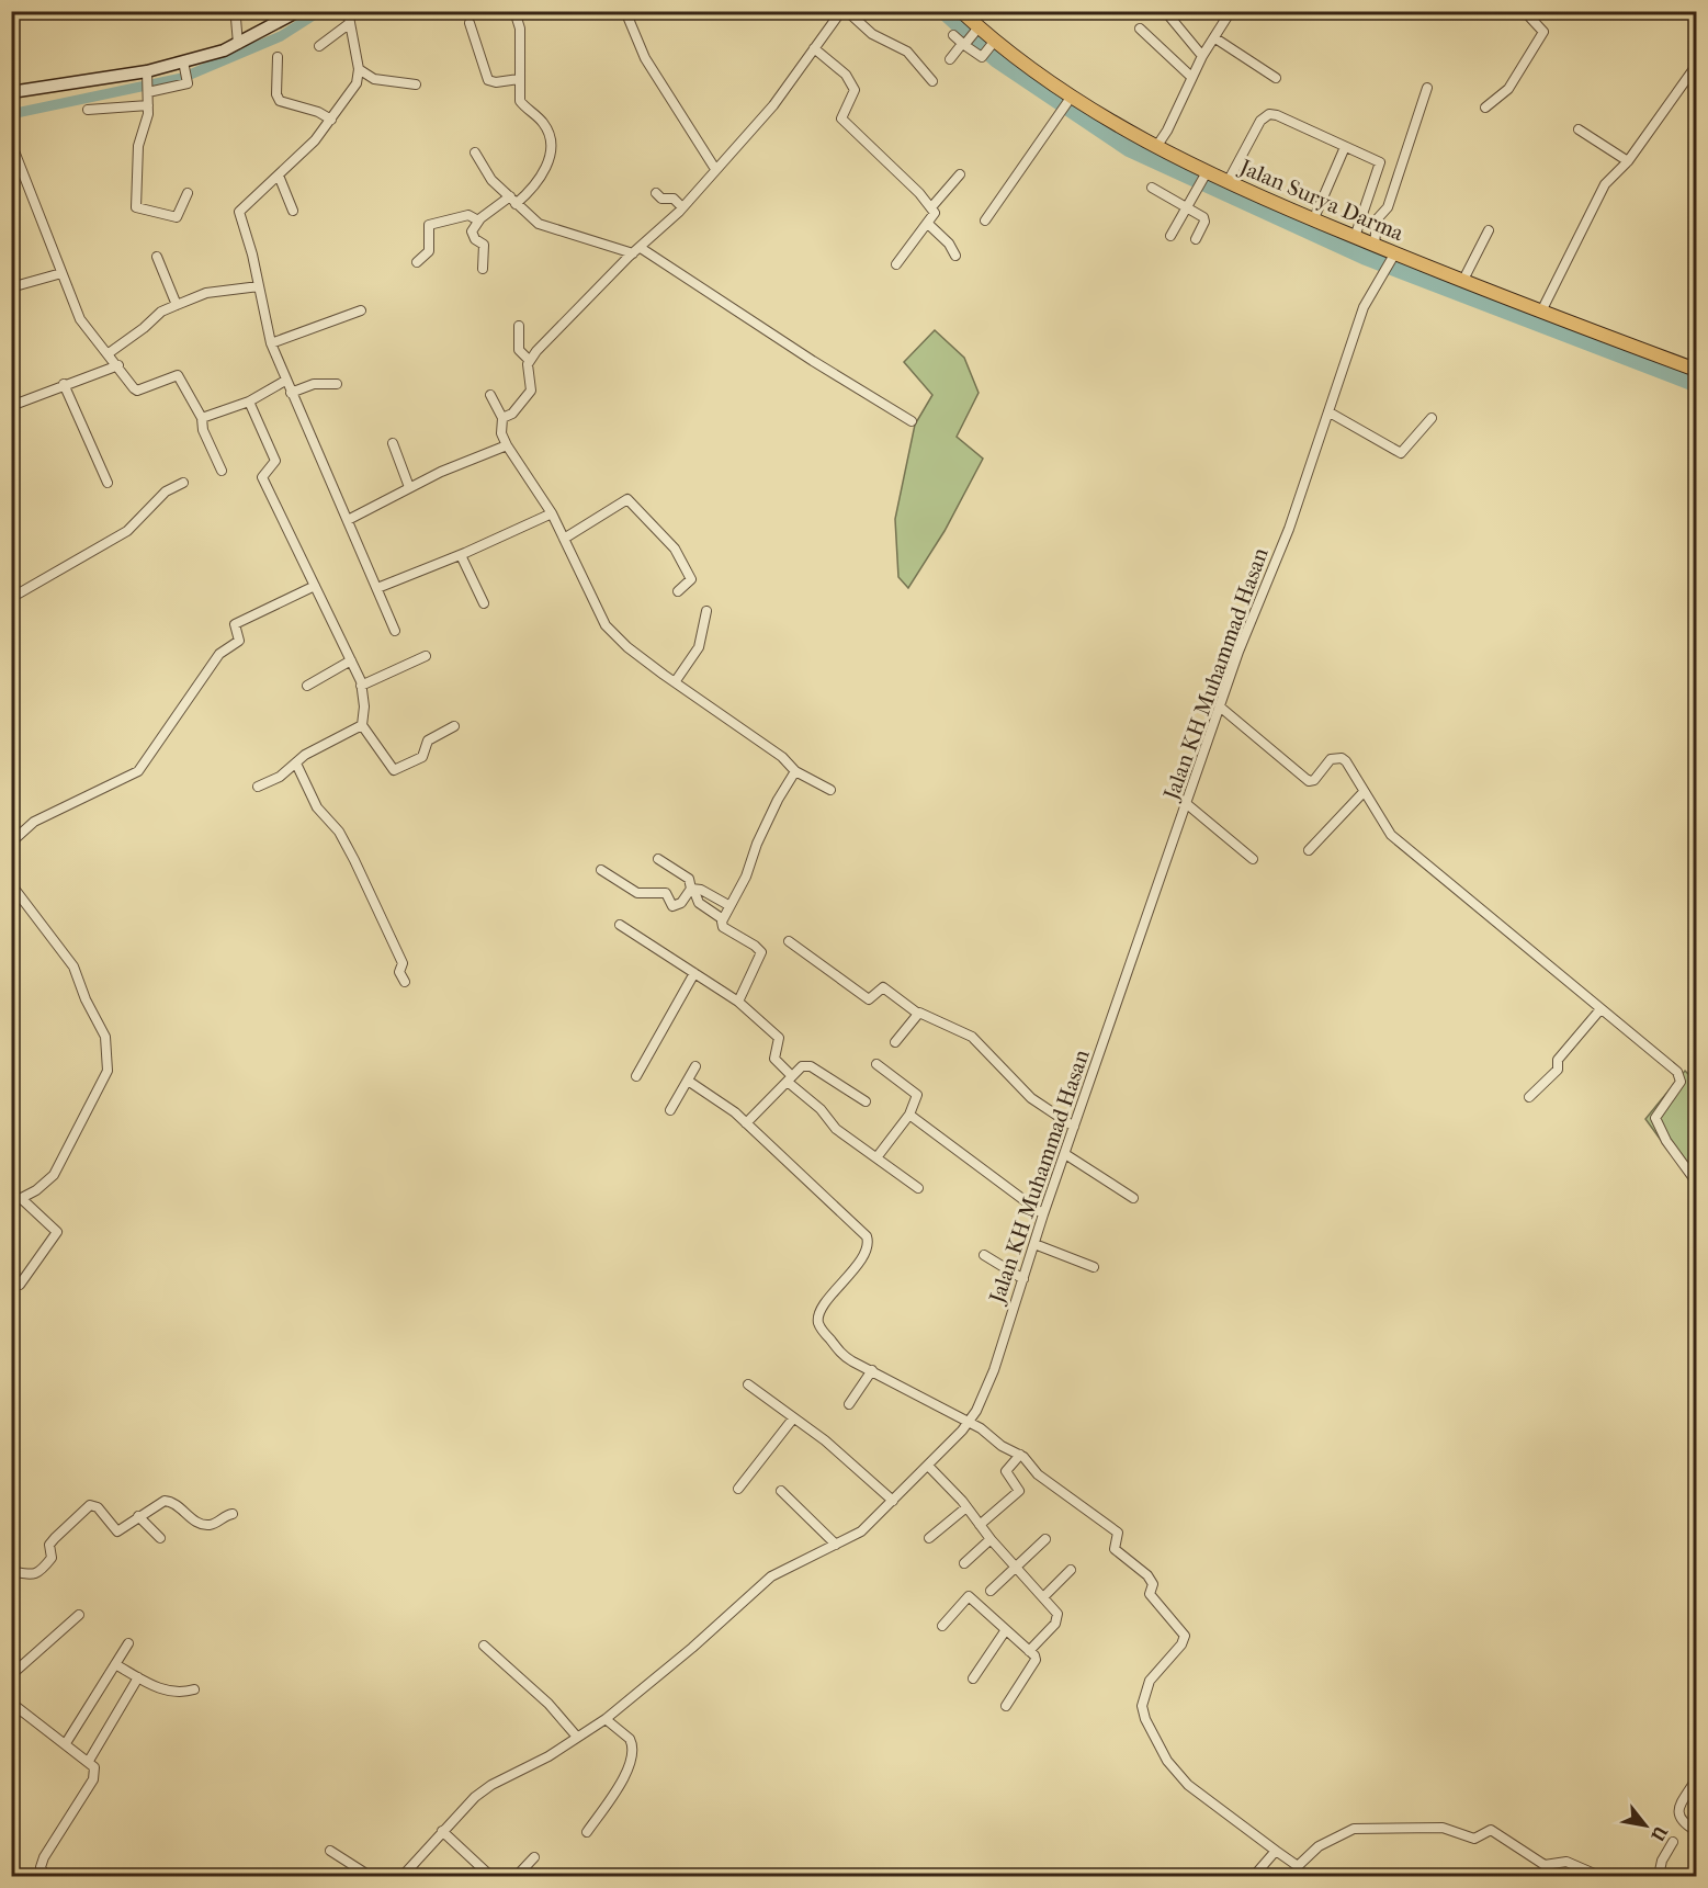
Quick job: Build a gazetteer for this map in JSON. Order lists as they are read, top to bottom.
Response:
{
  "streets": {
    "main road": ["Jalan Surya Darma"],
    "street": ["Jalan KH Muhammad Hasan"]
  },
  "crossings": [
    ["Jalan Surya Darma", "Jalan KH Muhammad Hasan"]
  ],
  "north": "bottom right"
}
